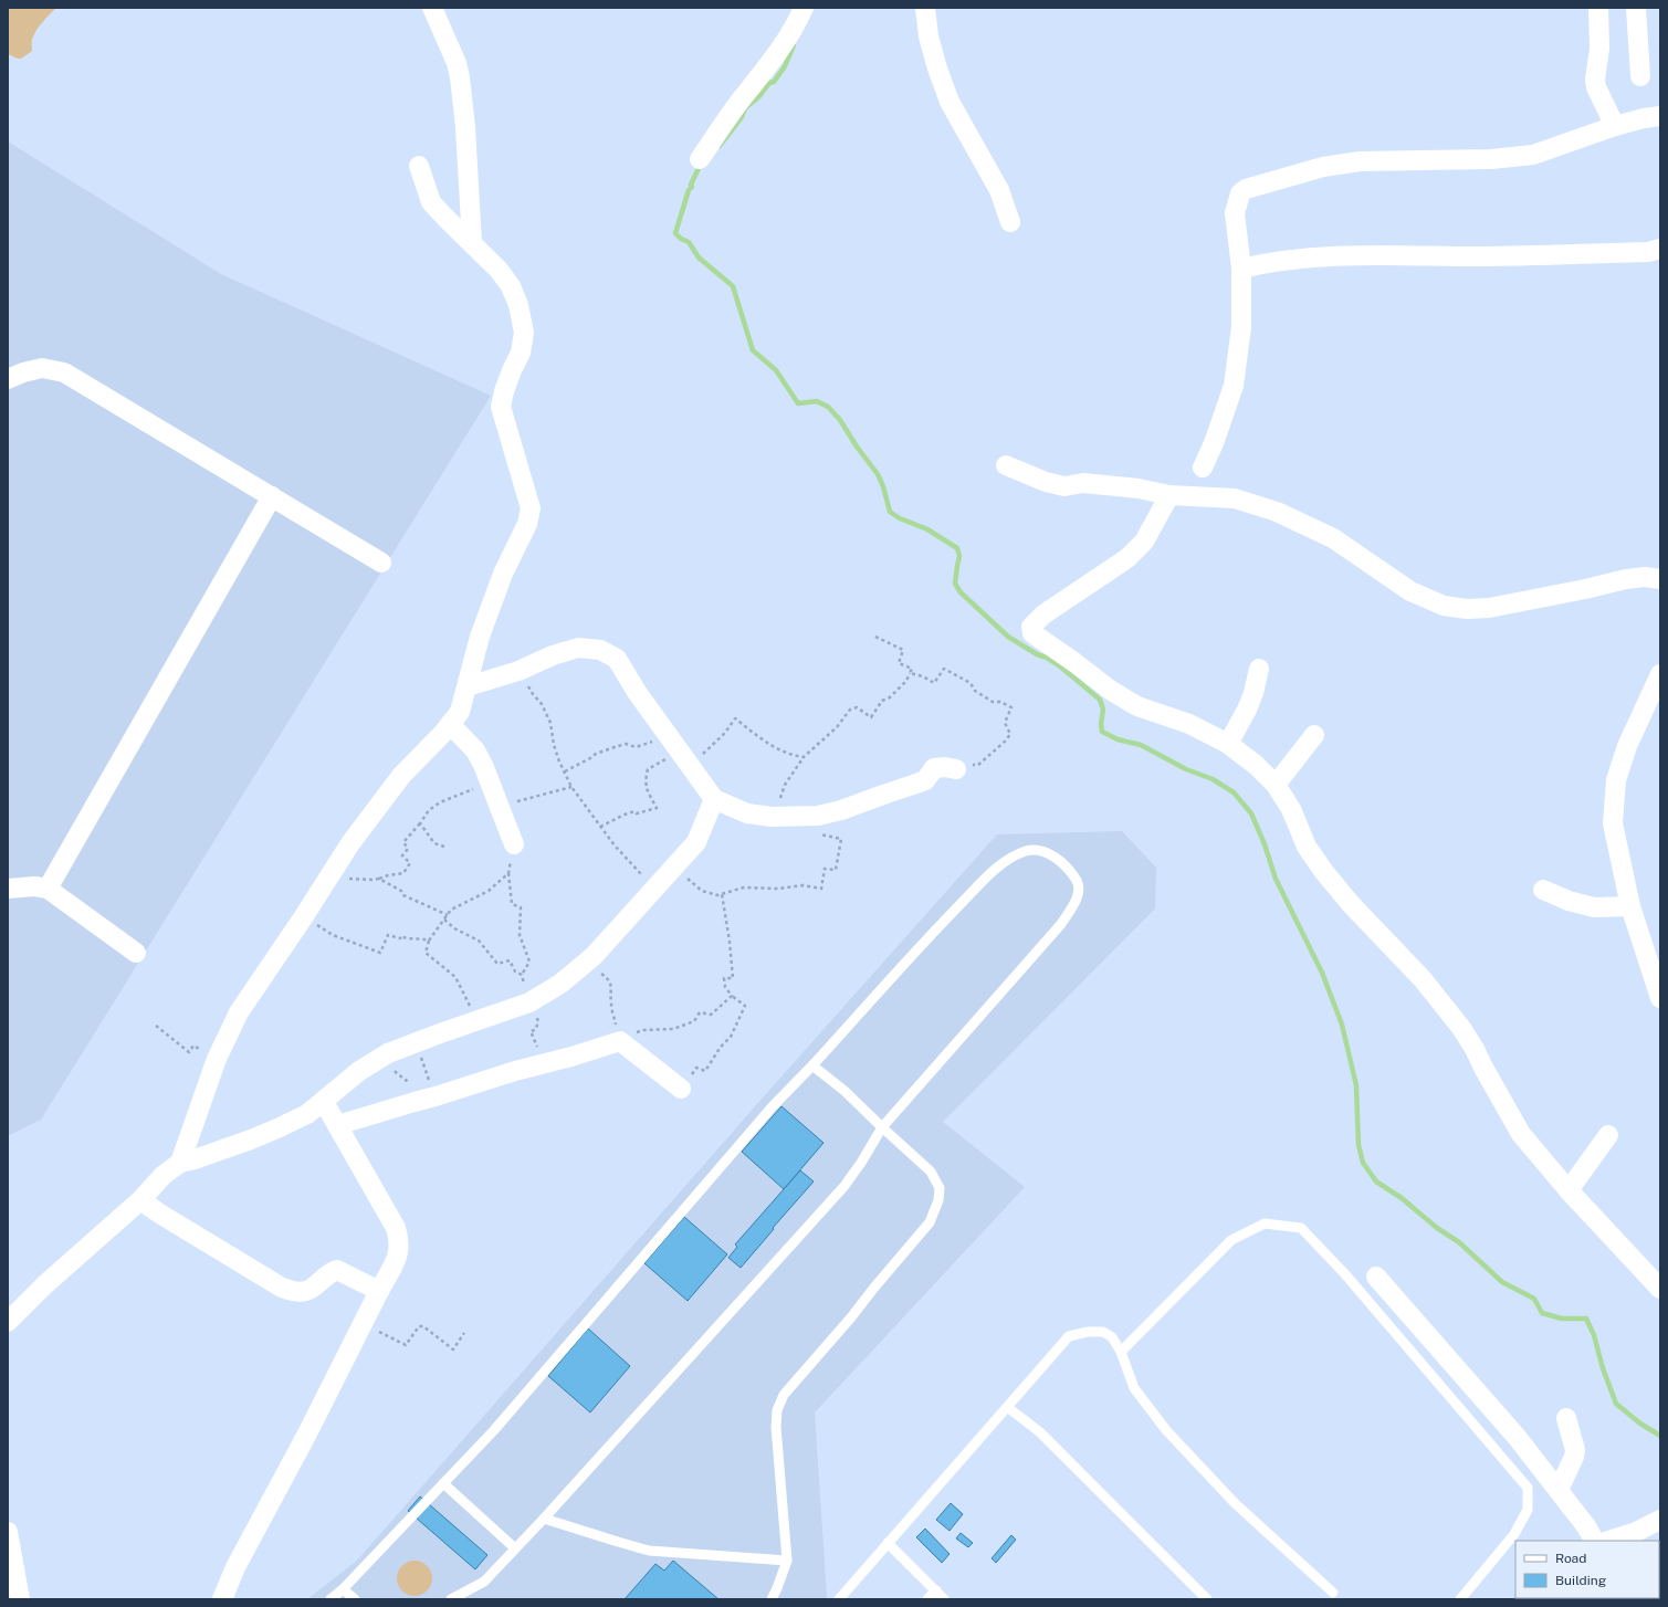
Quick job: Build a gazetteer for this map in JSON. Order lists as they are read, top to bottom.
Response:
{
  "legend": ["Road", "Building"]
}
